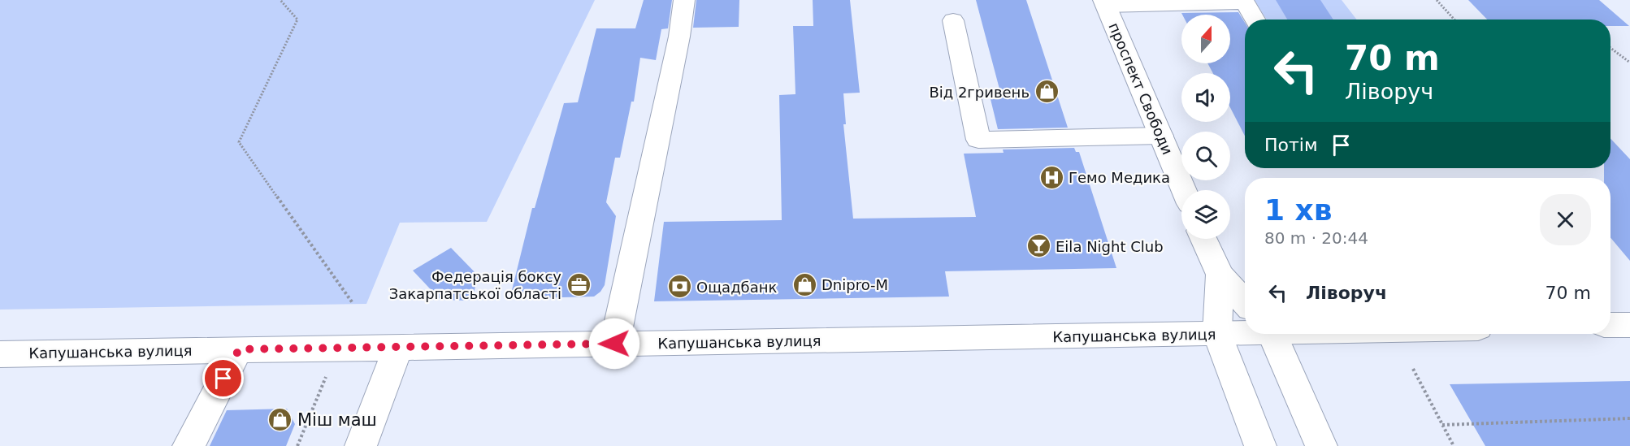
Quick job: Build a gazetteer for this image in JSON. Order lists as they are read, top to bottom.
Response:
{
  "streets": {
    "street": ["проспект Свободи", "Капушанська вулиця"]
  },
  "places": {
    "shop": ["Від 2гривень", "Dnipro-M", "Міш маш"],
    "hospital": ["Гемо Медика"],
    "bar": ["Eila Night Club"],
    "office": ["Федерація боксу Закарпатської області"],
    "bank": ["Ощадбанк"]
  },
  "north": "top",
  "page": {
    "turn": ["70 m", "Ліворуч"],
    "then": "Потім",
    "heading": ["1 хв", "80 m · 20:44"],
    "list": [
      {
        "name": "Ліворуч",
        "value": "70 m"
      }
    ]
  }
}
